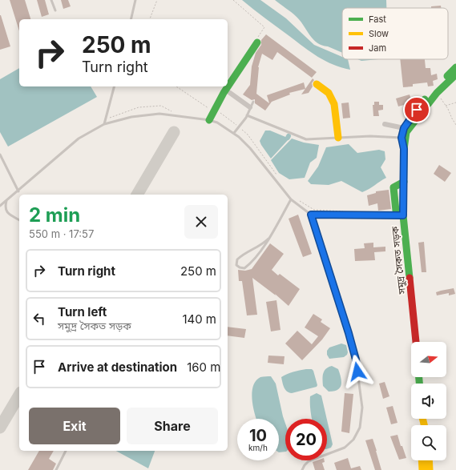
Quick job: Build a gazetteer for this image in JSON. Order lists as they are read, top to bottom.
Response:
{
  "streets": {
    "main road": ["সমুদ্র সৈকত সড়ক"]
  },
  "legend": ["Fast", "Slow", "Jam"],
  "north": "right",
  "page": {
    "turn": ["250 m", "Turn right"],
    "heading": ["2 min", "550 m · 17:57"],
    "list": [
      {
        "name": "Turn right",
        "value": "250 m"
      },
      {
        "name": "Turn left",
        "note": "সমুদ্র সৈকত সড়ক",
        "value": "140 m"
      },
      {
        "name": "Arrive at destination",
        "value": "160 m"
      }
    ],
    "buttons": ["Exit", "Share"],
    "speed": "10 km/h",
    "limit": "20"
  }
}
